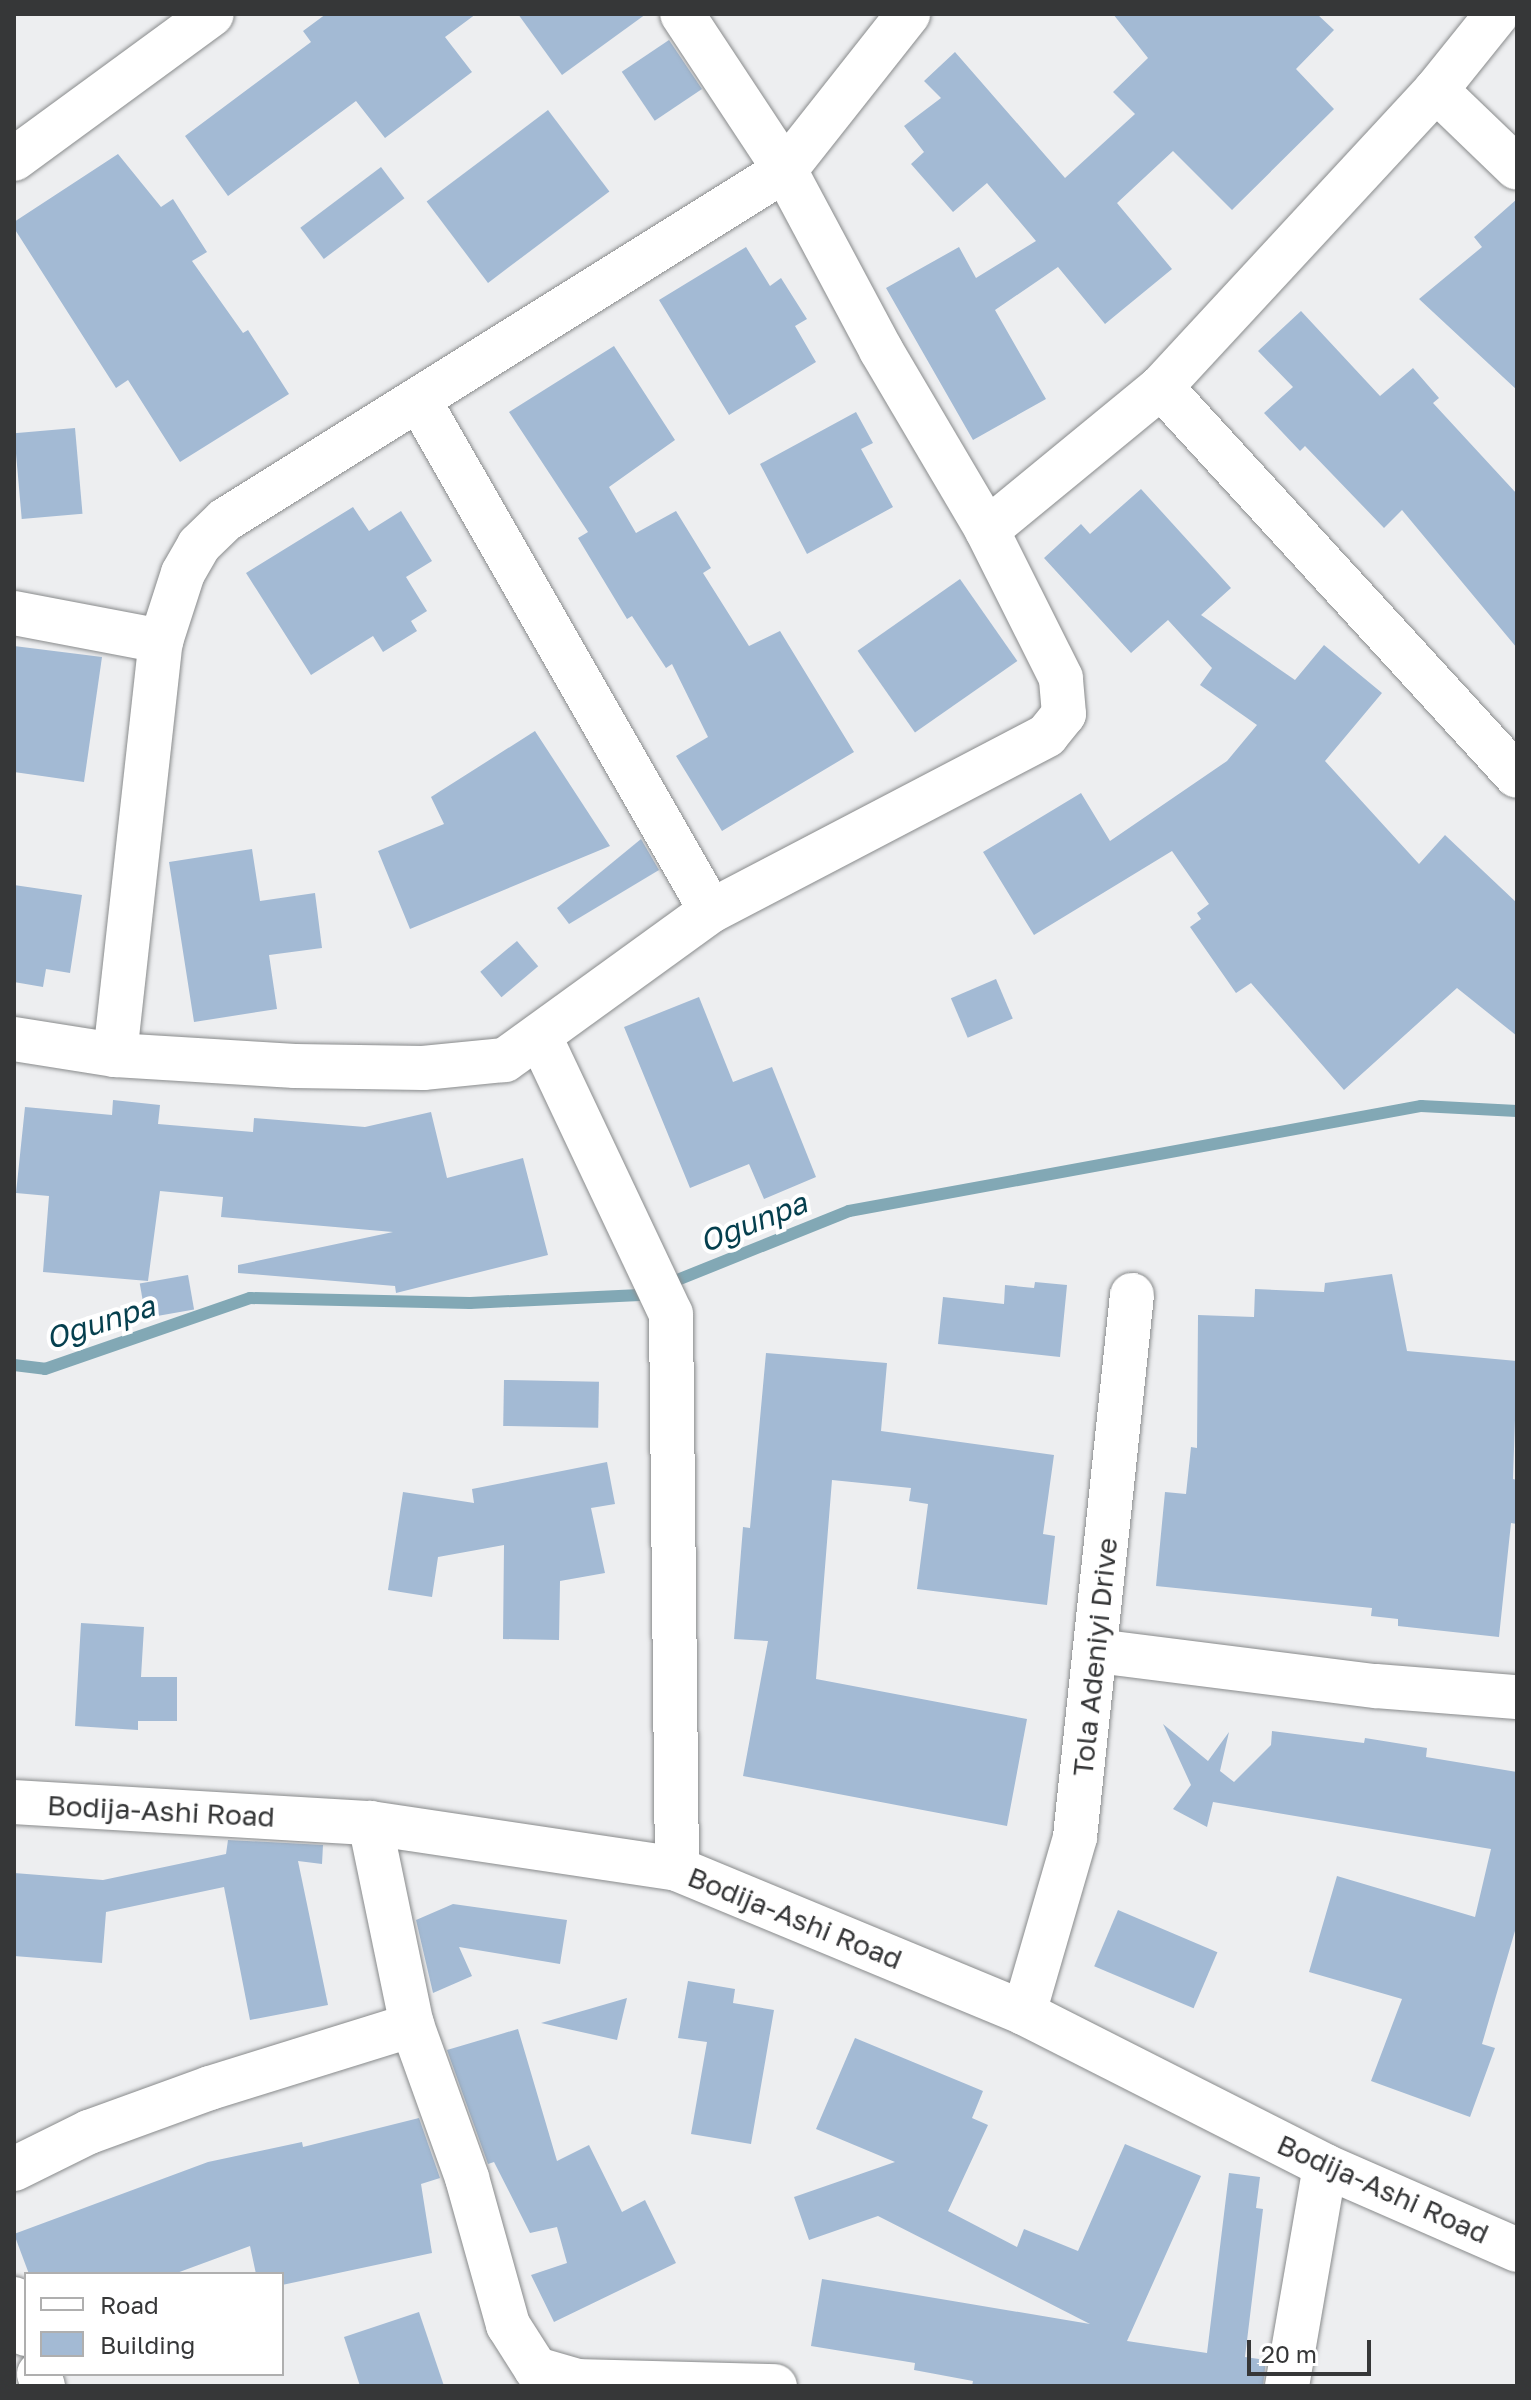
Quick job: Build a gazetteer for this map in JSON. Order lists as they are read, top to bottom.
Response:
{
  "streets": {
    "street": ["Tola Adeniyi Drive", "Bodija-Ashi Road"]
  },
  "crossings": [
    ["Tola Adeniyi Drive", "Bodija-Ashi Road"]
  ],
  "water": ["Ogunpa"],
  "legend": ["Road", "Building"],
  "scale_bar": "20 m"
}
